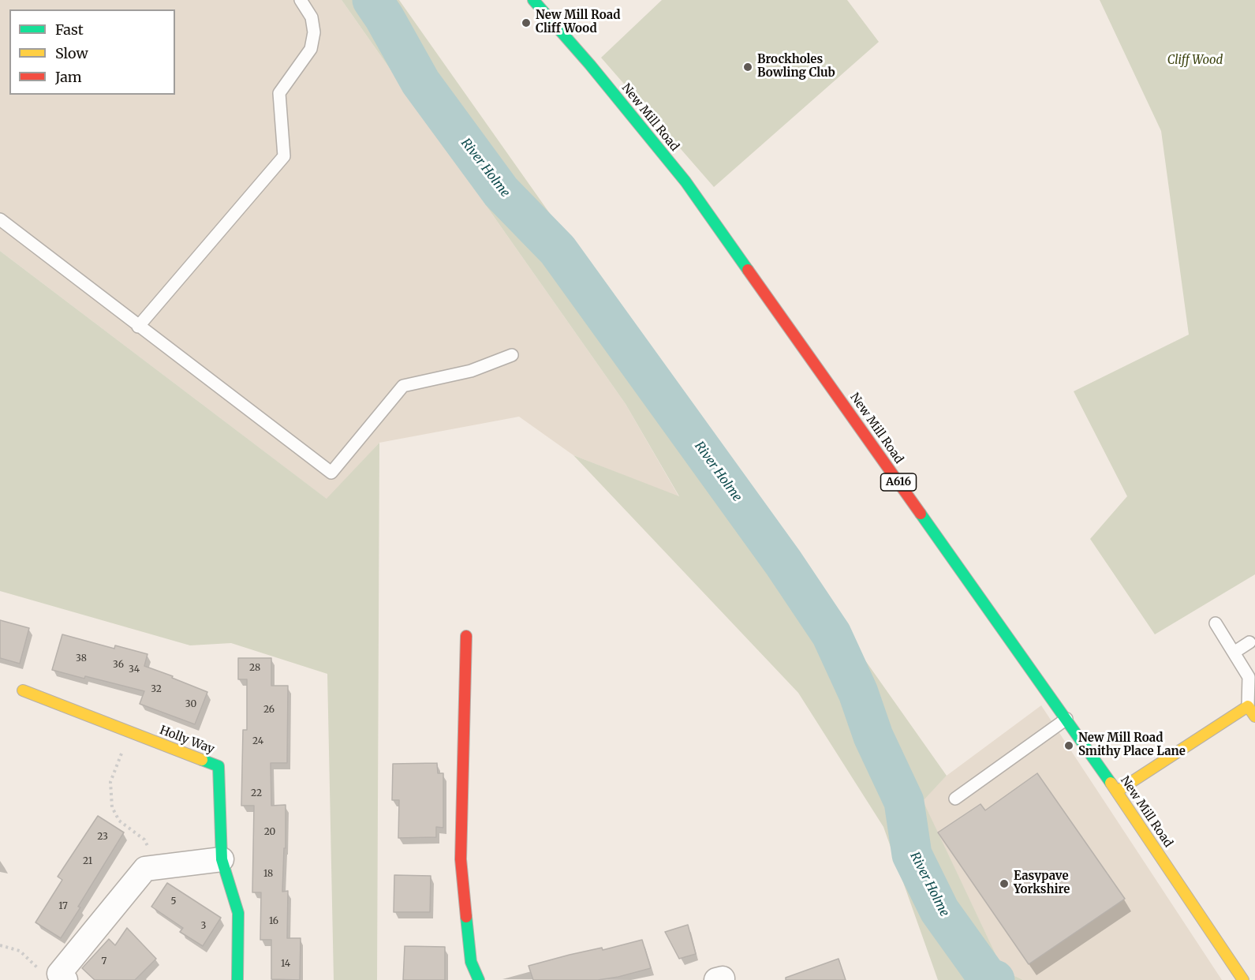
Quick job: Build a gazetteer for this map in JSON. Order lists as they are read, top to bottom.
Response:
{
  "streets": {
    "main road": ["New Mill Road", "A616", "Holly Way"]
  },
  "water": ["River Holme"],
  "parks": ["Cliff Wood"],
  "places": [
    "New Mill Road Cliff Wood",
    "Brockholes Bowling Club",
    "New Mill Road Smithy Place Lane",
    "Easypave Yorkshire"
  ],
  "house_numbers": [
    "38",
    "36",
    "28",
    "34",
    "32",
    "30",
    "26",
    "24",
    "22",
    "20",
    "23",
    "21",
    "18",
    "5",
    "17",
    "16",
    "3",
    "7",
    "14"
  ],
  "legend": ["Fast", "Slow", "Jam"]
}
